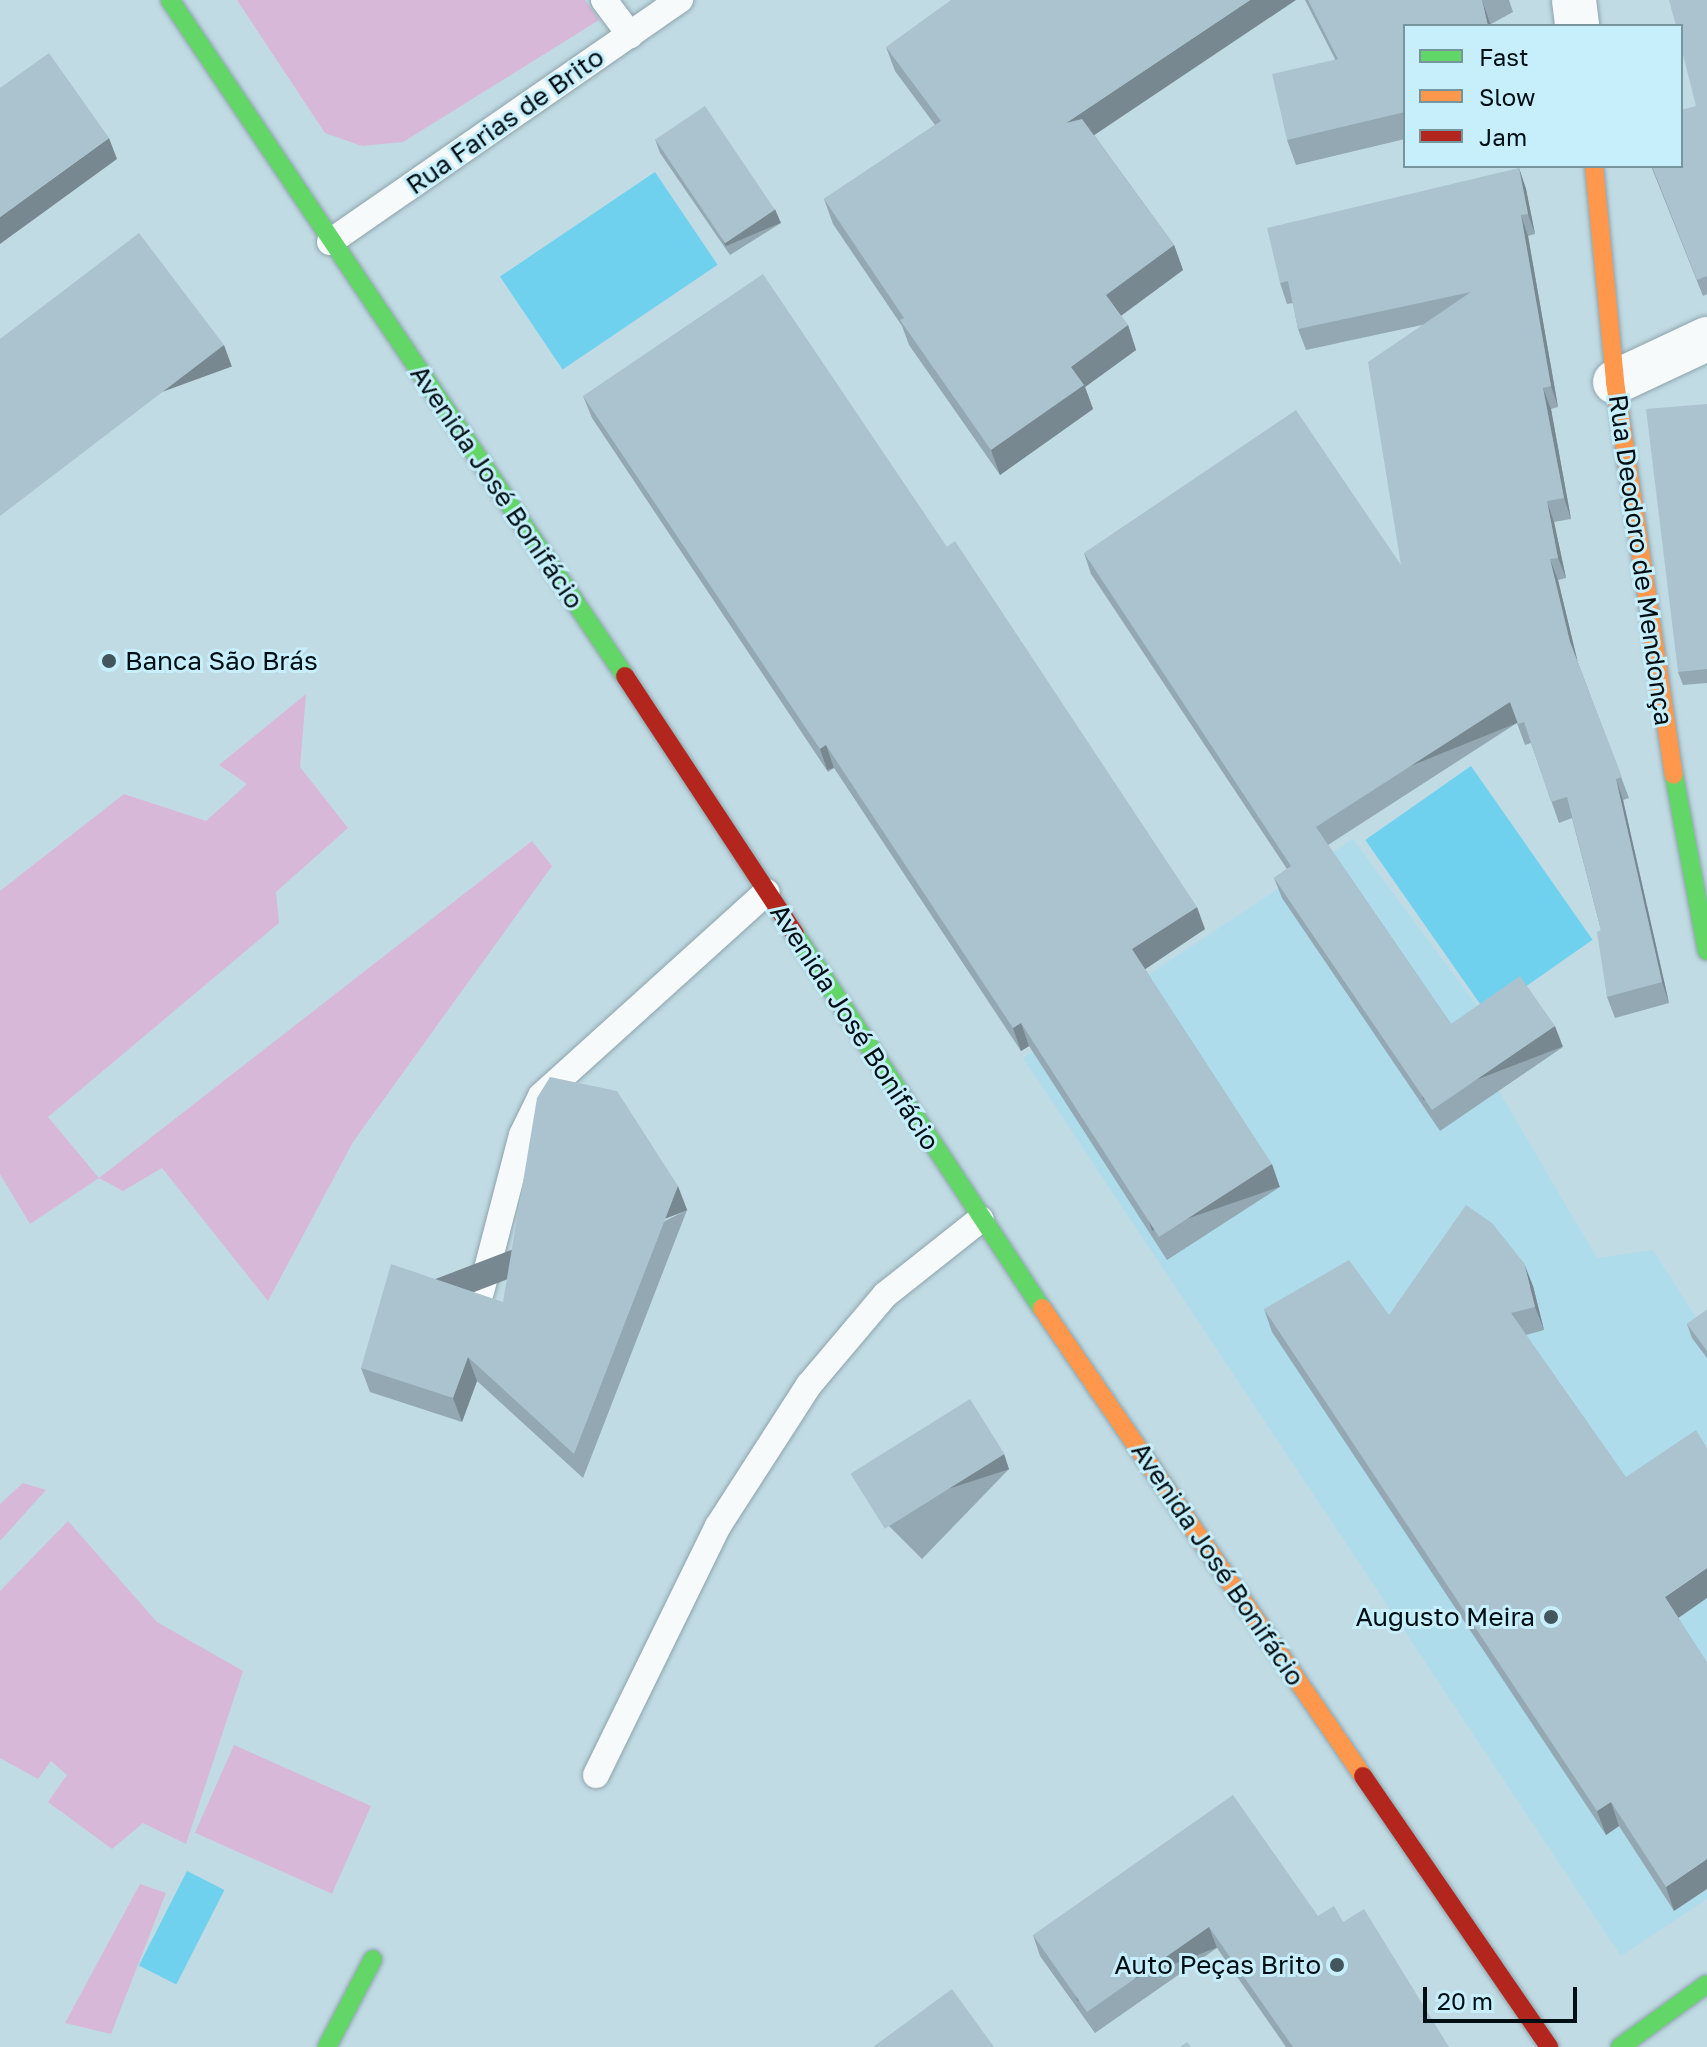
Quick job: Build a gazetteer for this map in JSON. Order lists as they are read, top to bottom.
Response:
{
  "streets": {
    "main road": ["Avenida José Bonifácio", "Rua Deodoro de Mendonça"],
    "lane": ["Rua Farias de Brito"]
  },
  "crossings": [
    ["Rua Farias de Brito", "Avenida José Bonifácio"]
  ],
  "places": ["Banca São Brás", "Augusto Meira", "Auto Peças Brito"],
  "legend": ["Fast", "Slow", "Jam"],
  "scale_bar": "20 m"
}
